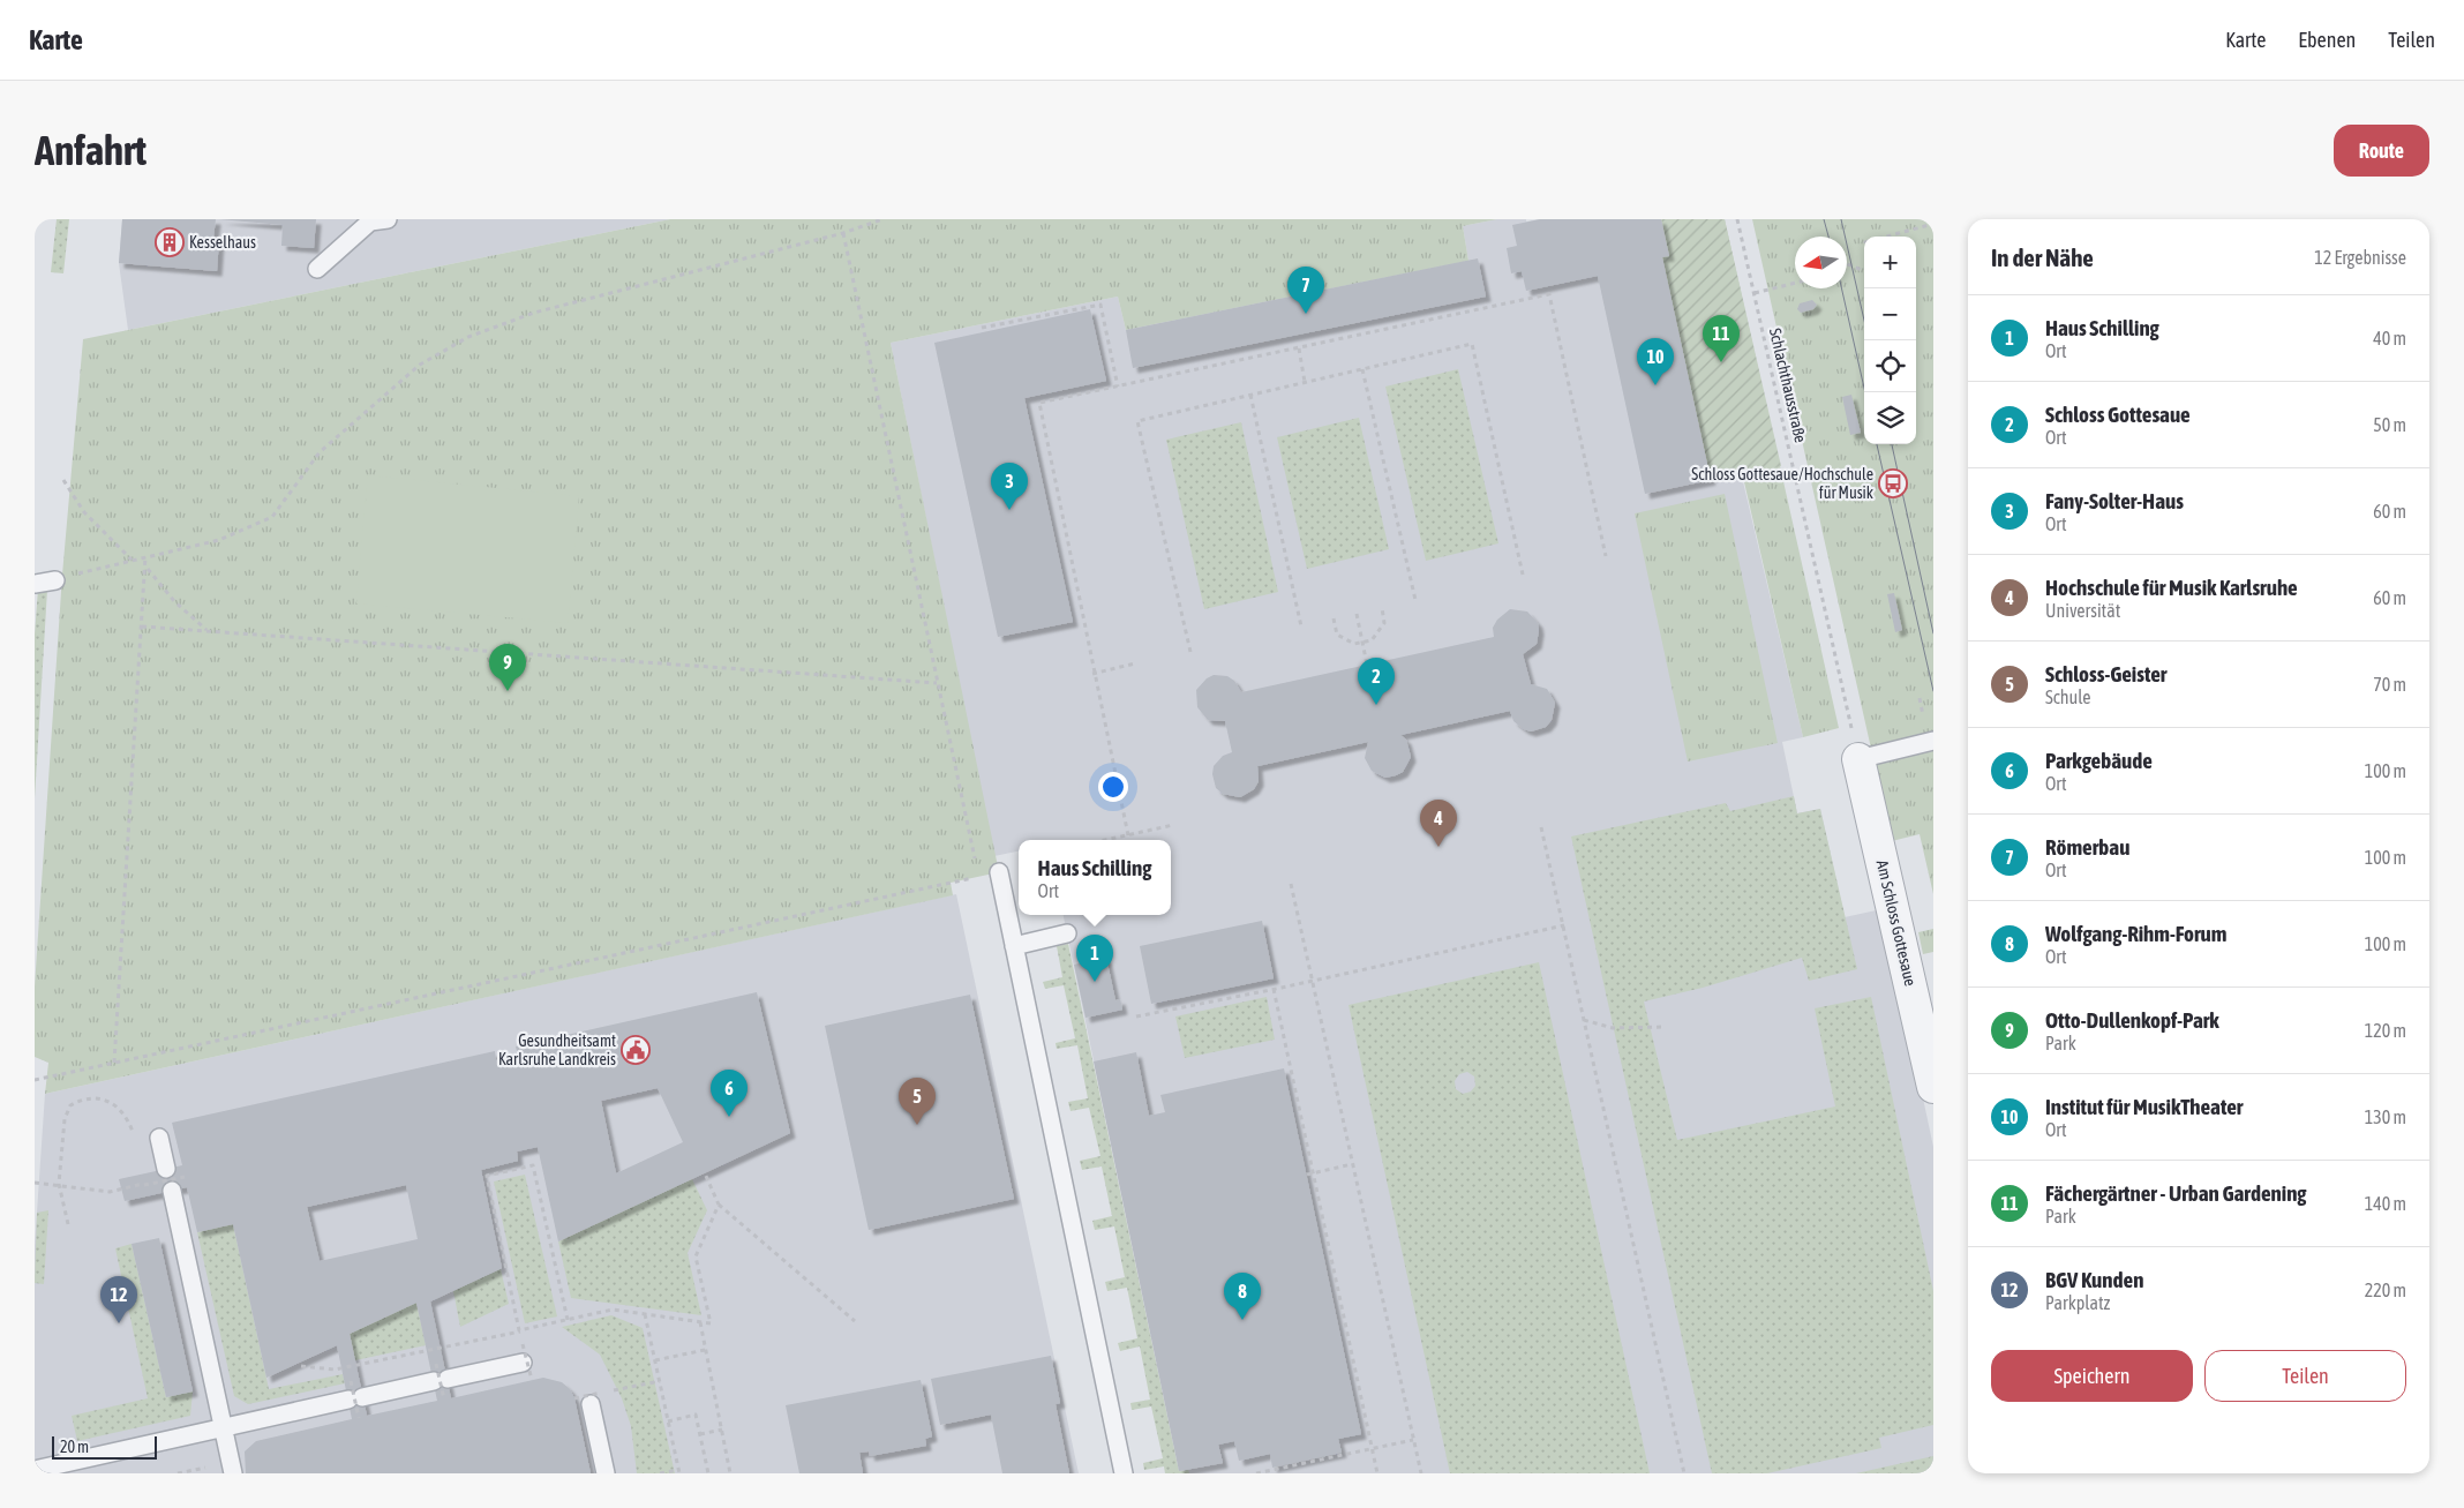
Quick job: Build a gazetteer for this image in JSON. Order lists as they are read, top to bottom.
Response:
{
  "streets": {
    "street": ["Am Schloss Gottesaue"],
    "path": ["Schlachthausstraße"]
  },
  "places": {
    "building": ["Kesselhaus"],
    "bus stop": ["Schloss Gottesaue/Hochschule für Musik"],
    "public building": ["Gesundheitsamt Karlsruhe Landkreis"]
  },
  "scale_bar": "20 m",
  "north": "left",
  "page": {
    "header": "Karte",
    "nav": ["Karte", "Ebenen", "Teilen"],
    "buttons": [
      "Route",
      ["Speichern", "Teilen"]
    ],
    "title": "Anfahrt",
    "heading": ["In der Nähe", "12 Ergebnisse"],
    "map_buttons": ["+", "−"],
    "pins": [
      "7",
      "11",
      "10",
      "3",
      "9",
      "2",
      "4",
      "1",
      "6",
      "5",
      "8",
      "12"
    ],
    "list": [
      {
        "mark": "1",
        "name": "Haus Schilling",
        "note": "Ort",
        "value": "40 m"
      },
      {
        "mark": "2",
        "name": "Schloss Gottesaue",
        "note": "Ort",
        "value": "50 m"
      },
      {
        "mark": "3",
        "name": "Fany-Solter-Haus",
        "note": "Ort",
        "value": "60 m"
      },
      {
        "mark": "4",
        "name": "Hochschule für Musik Karlsruhe",
        "note": "Universität",
        "value": "60 m"
      },
      {
        "mark": "5",
        "name": "Schloss-Geister",
        "note": "Schule",
        "value": "70 m"
      },
      {
        "mark": "6",
        "name": "Parkgebäude",
        "note": "Ort",
        "value": "100 m"
      },
      {
        "mark": "7",
        "name": "Römerbau",
        "note": "Ort",
        "value": "100 m"
      },
      {
        "mark": "8",
        "name": "Wolfgang-Rihm-Forum",
        "note": "Ort",
        "value": "100 m"
      },
      {
        "mark": "9",
        "name": "Otto-Dullenkopf-Park",
        "note": "Park",
        "value": "120 m"
      },
      {
        "mark": "10",
        "name": "Institut für MusikTheater",
        "note": "Ort",
        "value": "130 m"
      },
      {
        "mark": "11",
        "name": "Fächergärtner - Urban Gardening",
        "note": "Park",
        "value": "140 m"
      },
      {
        "mark": "12",
        "name": "BGV Kunden",
        "note": "Parkplatz",
        "value": "220 m"
      }
    ],
    "popup": ["Haus Schilling", "Ort"],
    "scale": "20 m"
  }
}
